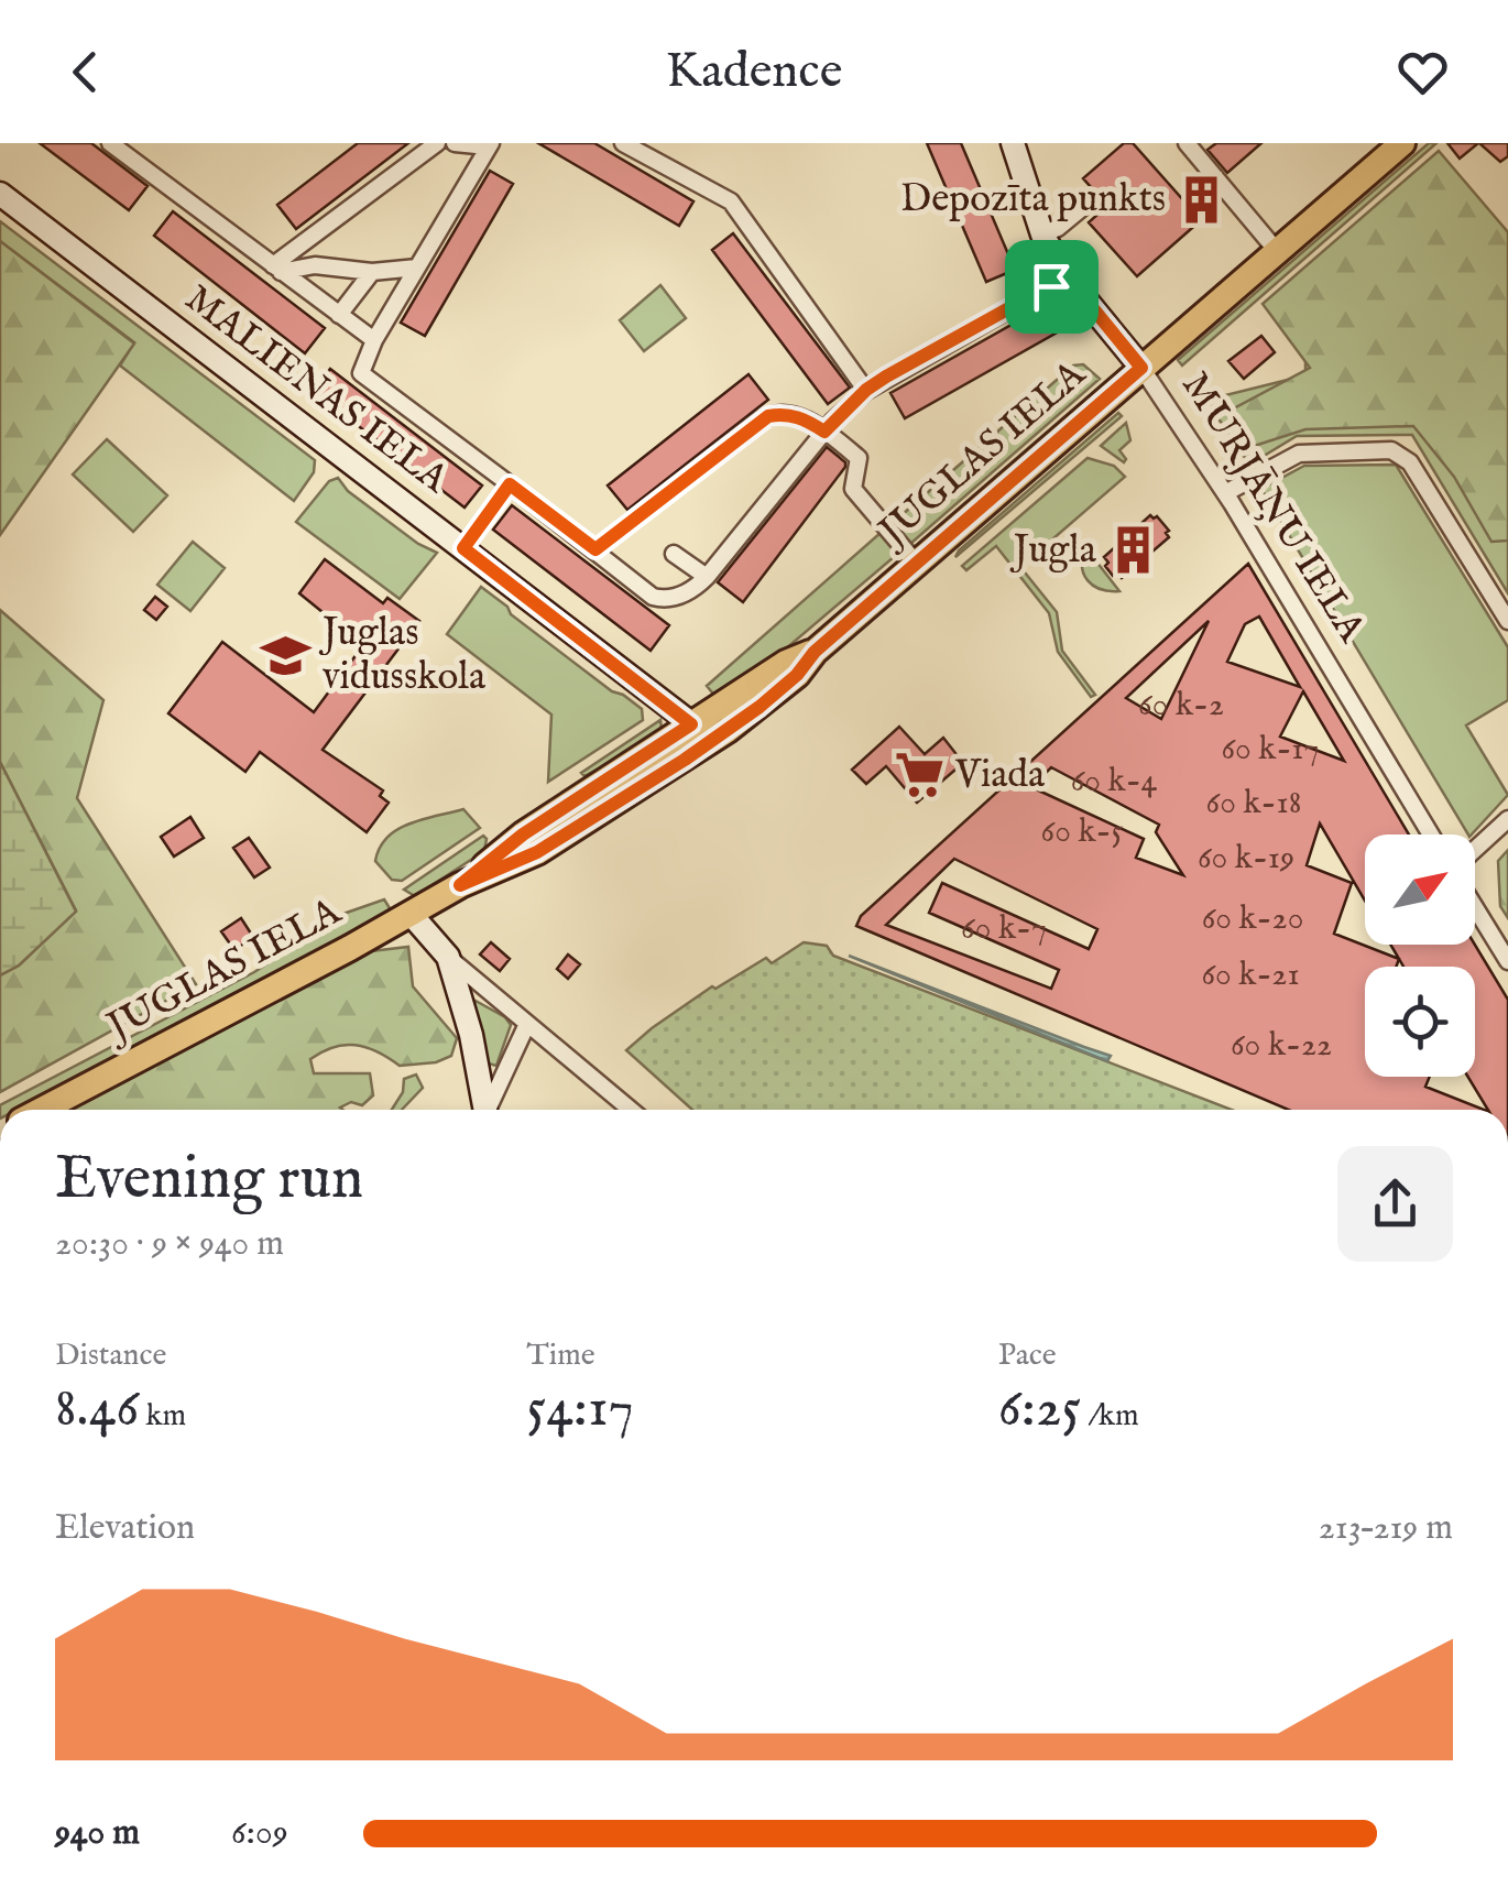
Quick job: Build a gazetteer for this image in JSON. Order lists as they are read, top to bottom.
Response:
{
  "streets": {
    "main road": ["JUGLAS IELA"],
    "street": ["MALIENAS IELA", "MURJĀŅU IELA"]
  },
  "crossings": [
    ["MALIENAS IELA", "JUGLAS IELA"],
    ["JUGLAS IELA", "MURJĀŅU IELA"]
  ],
  "places": {
    "building": ["Depozīta punkts", "Jugla"],
    "school or university": ["Juglas vidusskola"],
    "supermarket": ["Viada"]
  },
  "house_numbers": [
    "60 k-2",
    "60 k-17",
    "60 k-4",
    "60 k-18",
    "60 k-5",
    "60 k-19",
    "60 k-20",
    "60 k-7",
    "60 k-21",
    "60 k-22"
  ],
  "north": "top right",
  "page": {
    "header": "Kadence",
    "heading": ["Evening run", "20:30 · 9 × 940 m"],
    "stats": [
      ["Distance", "8.46 km"],
      ["Time", "54:17"],
      ["Pace", "6:25 /km"]
    ],
    "chart": ["Elevation", "213–219 m"],
    "list": [
      {
        "name": "940 m",
        "note": "6:09"
      }
    ]
  }
}
